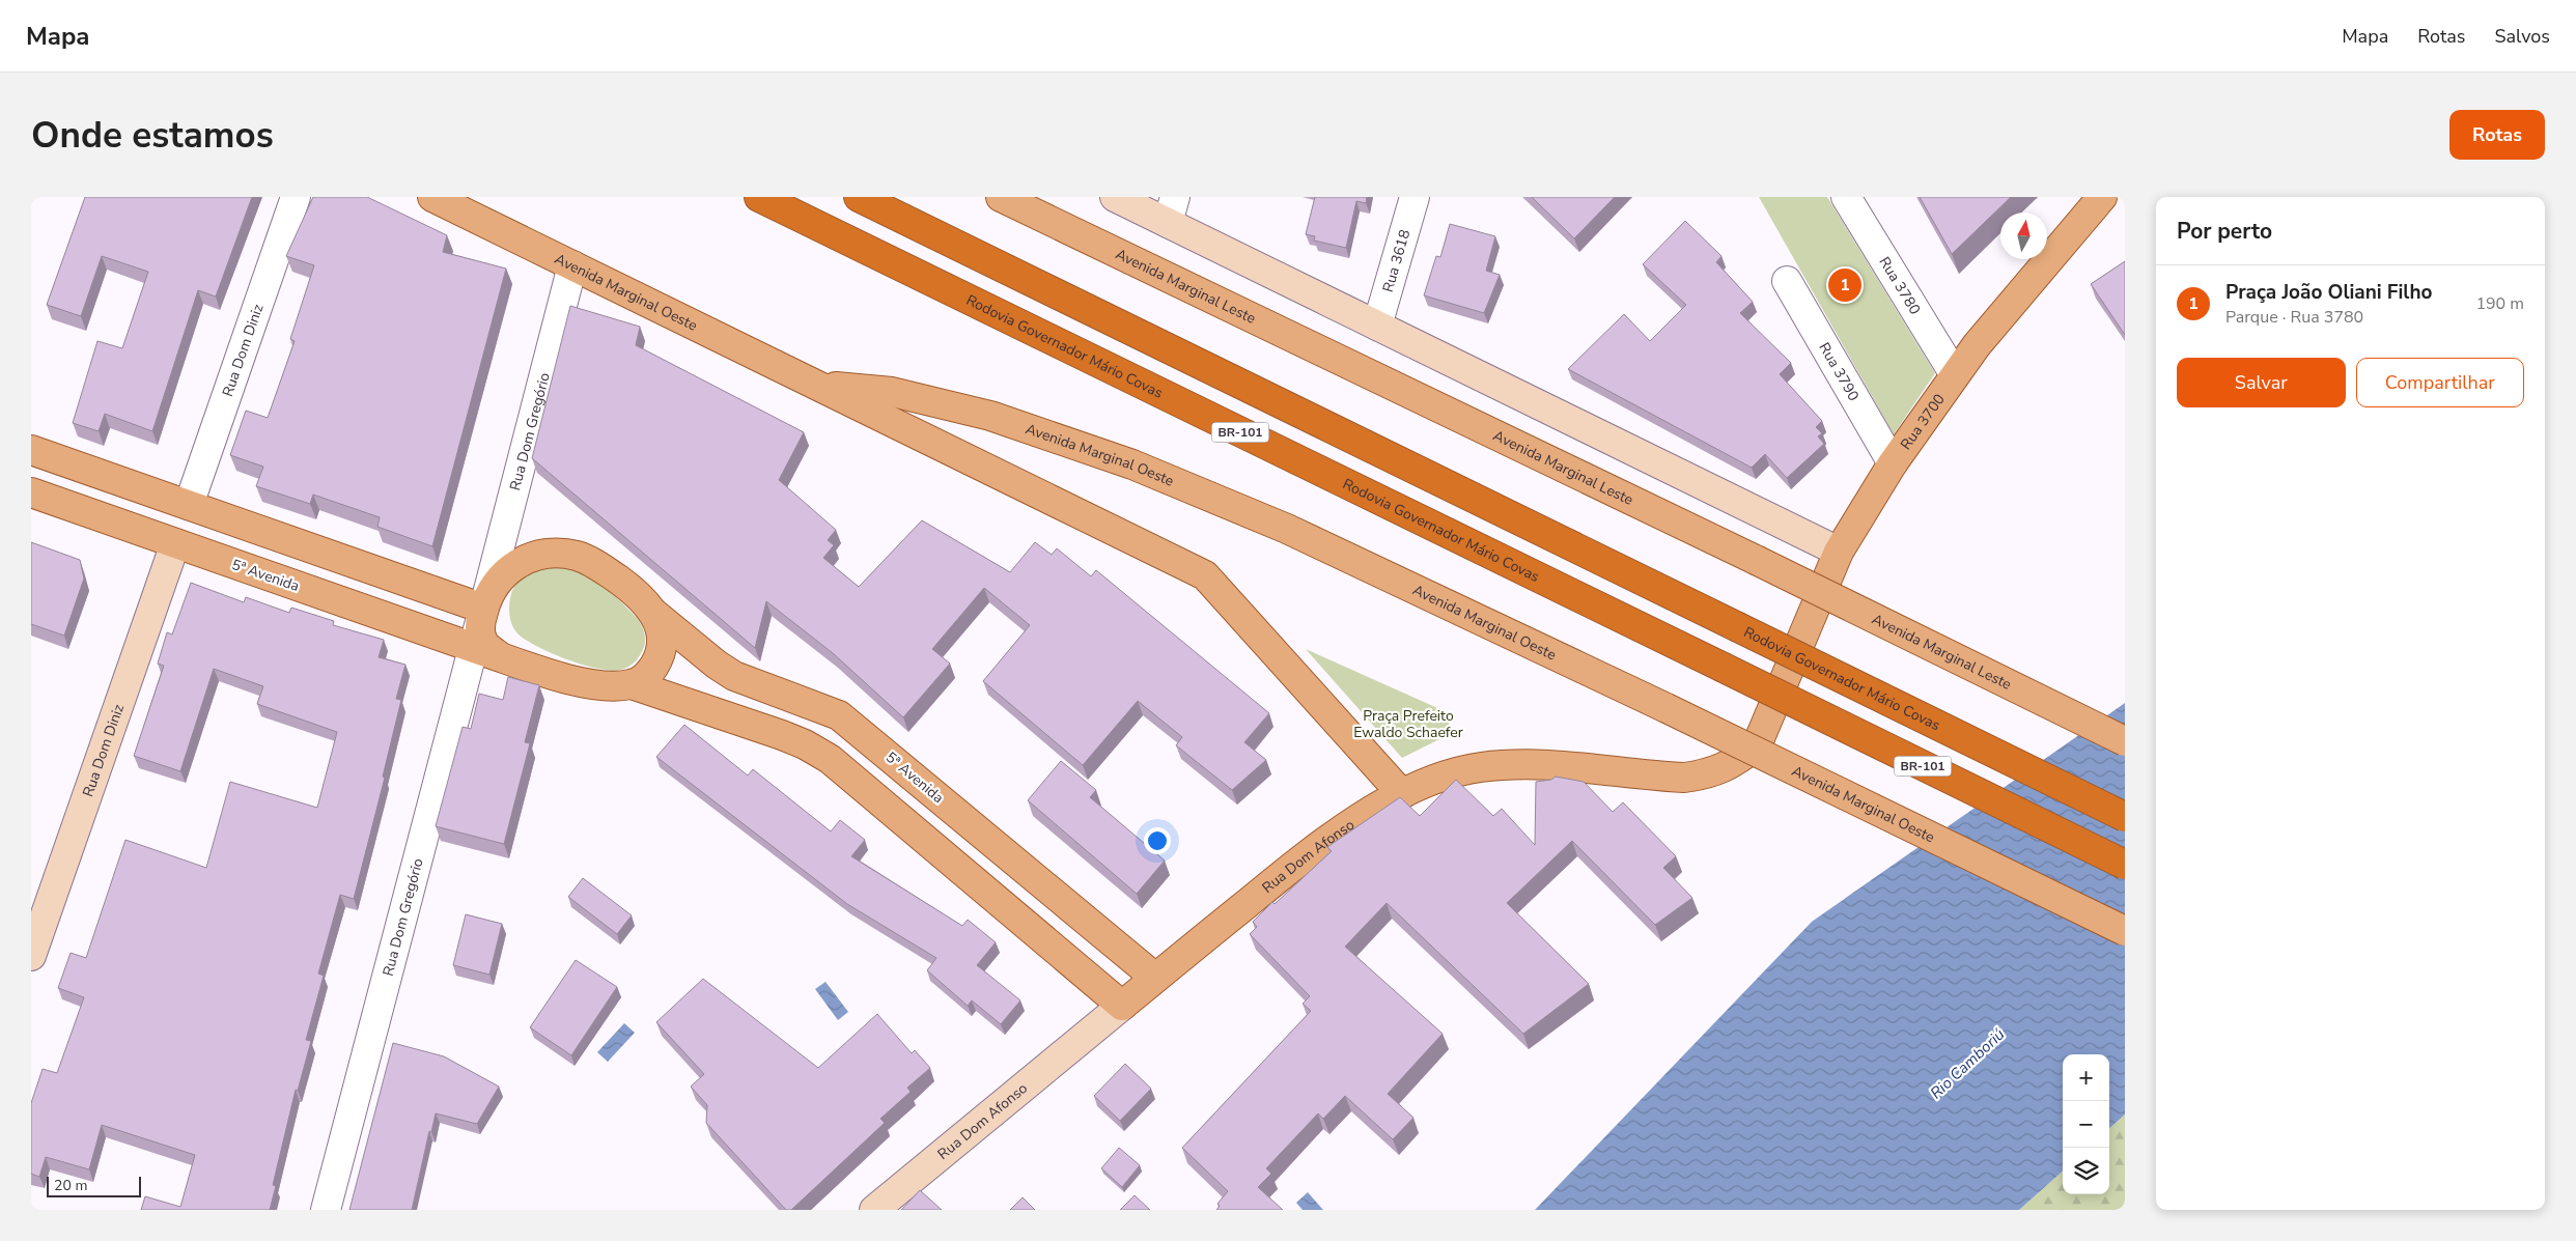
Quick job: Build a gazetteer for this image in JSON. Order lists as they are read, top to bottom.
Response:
{
  "streets": {
    "highway": ["Rodovia Governador Mário Covas", "BR-101"],
    "main road": [
      "Avenida Marginal Leste",
      "Avenida Marginal Oeste",
      "Rua Dom Diniz",
      "Rua 3700",
      "5ª Avenida",
      "Rua Dom Afonso"
    ],
    "street": [
      "Rua 3618",
      "Rua 3780",
      "Rua 3790",
      "Rua Dom Gregório"
    ]
  },
  "crossings": [
    ["Rua 3780", "Rua 3700"],
    ["Avenida Marginal Oeste", "Rua Dom Gregório"],
    ["Avenida Marginal Oeste", "Rua Dom Afonso"],
    ["Rua Dom Diniz", "5ª Avenida"],
    ["Rua 3790", "Rua 3700"],
    ["Rua 3700", "Rua Dom Afonso"],
    ["Rua Dom Gregório", "5ª Avenida"],
    ["5ª Avenida", "Rua Dom Afonso"]
  ],
  "water": ["Rio Camboriú"],
  "parks": ["Praça Prefeito Ewaldo Schaefer"],
  "scale_bar": "20 m",
  "north": "top",
  "page": {
    "header": "Mapa",
    "nav": ["Mapa", "Rotas", "Salvos"],
    "buttons": [
      "Rotas",
      ["Salvar", "Compartilhar"]
    ],
    "title": "Onde estamos",
    "heading": "Por perto",
    "list": [
      {
        "mark": "1",
        "name": "Praça João Oliani Filho",
        "note": "Parque · Rua 3780",
        "value": "190 m"
      }
    ],
    "pins": "1",
    "map_buttons": ["+", "−"],
    "scale": "20 m"
  }
}
